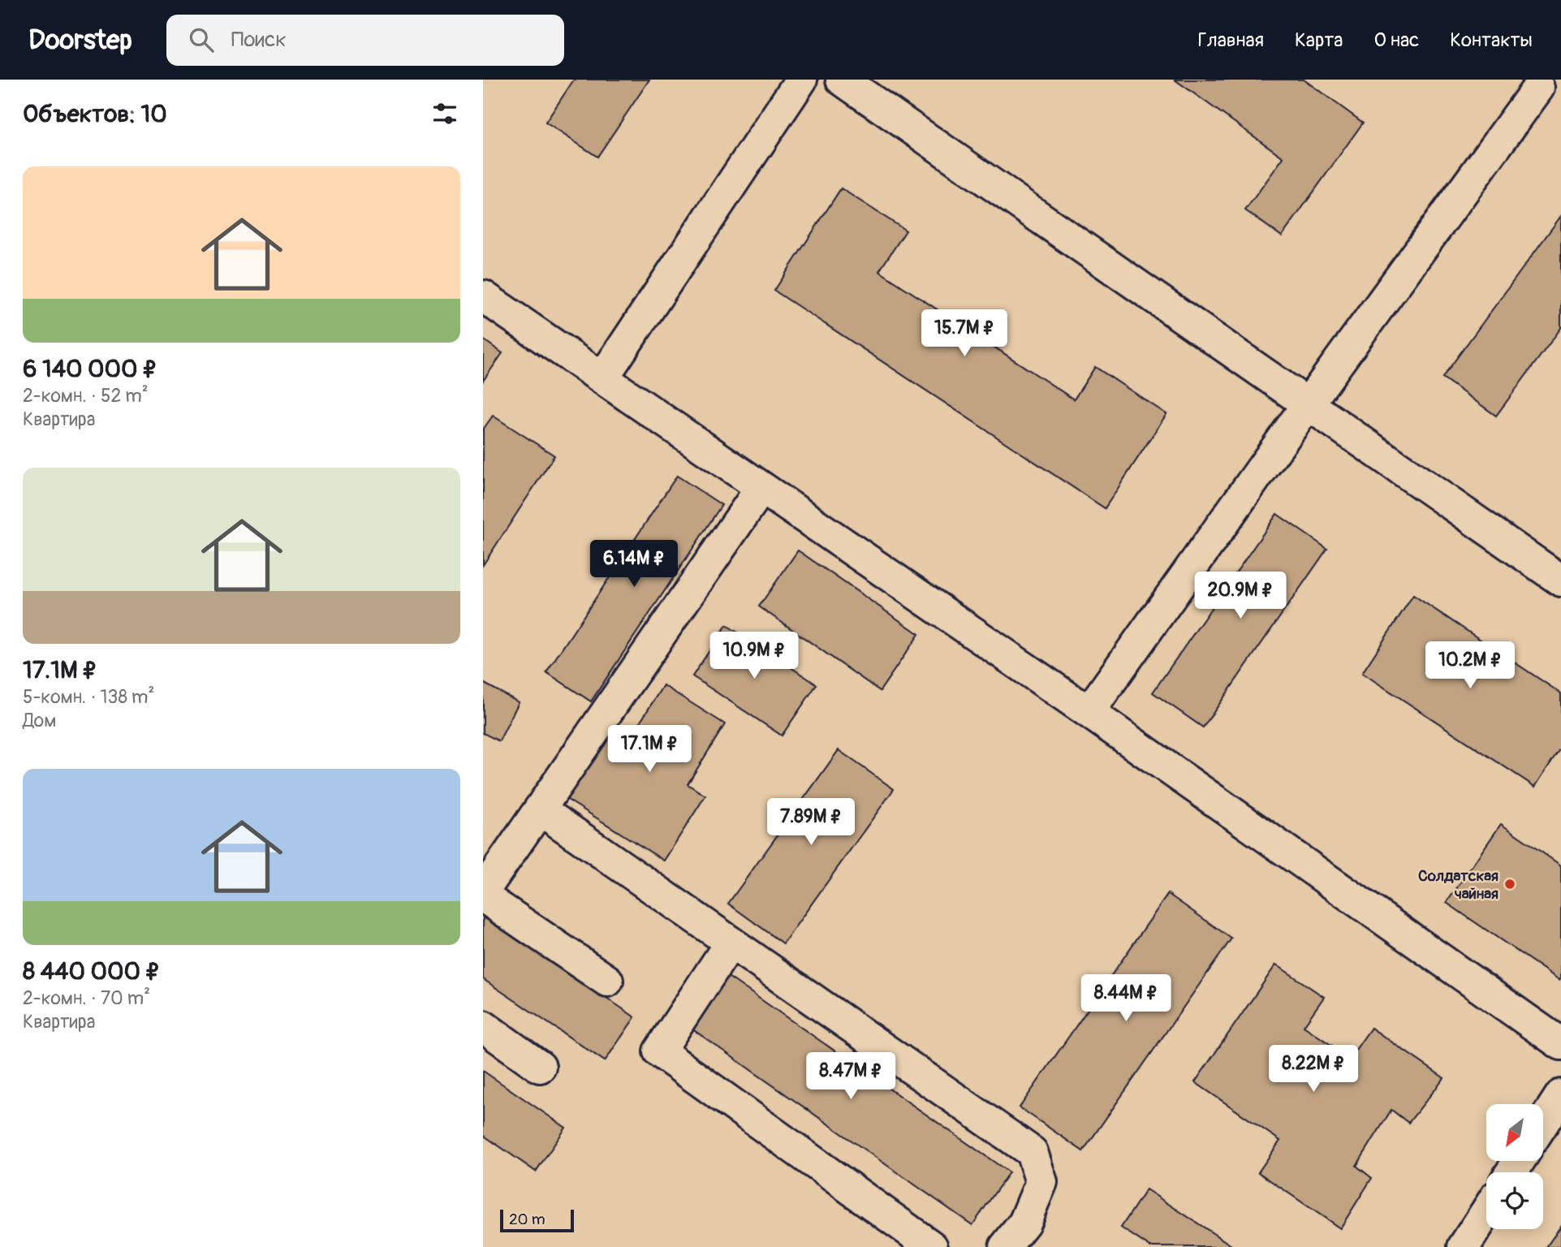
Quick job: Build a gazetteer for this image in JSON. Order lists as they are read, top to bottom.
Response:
{
  "places": ["Солдатская чайная"],
  "scale_bar": "20 m",
  "north": "bottom left",
  "page": {
    "header": "Doorstep",
    "search": "Поиск",
    "nav": [
      "Главная",
      "Карта",
      "О нас",
      "Контакты"
    ],
    "heading": "Объектов: 10",
    "list": [
      {
        "name": "6 140 000 ₽",
        "note": "2-комн. · 52 m² · Квартира"
      },
      {
        "name": "17.1M ₽",
        "note": "5-комн. · 138 m² · Дом"
      },
      {
        "name": "8 440 000 ₽",
        "note": "2-комн. · 70 m² · Квартира"
      }
    ],
    "price": [
      "15.7M ₽",
      "6.14M ₽",
      "20.9M ₽",
      "10.9M ₽",
      "10.2M ₽",
      "17.1M ₽",
      "7.89M ₽",
      "8.44M ₽",
      "8.22M ₽",
      "8.47M ₽"
    ],
    "scale": "20 m"
  }
}
